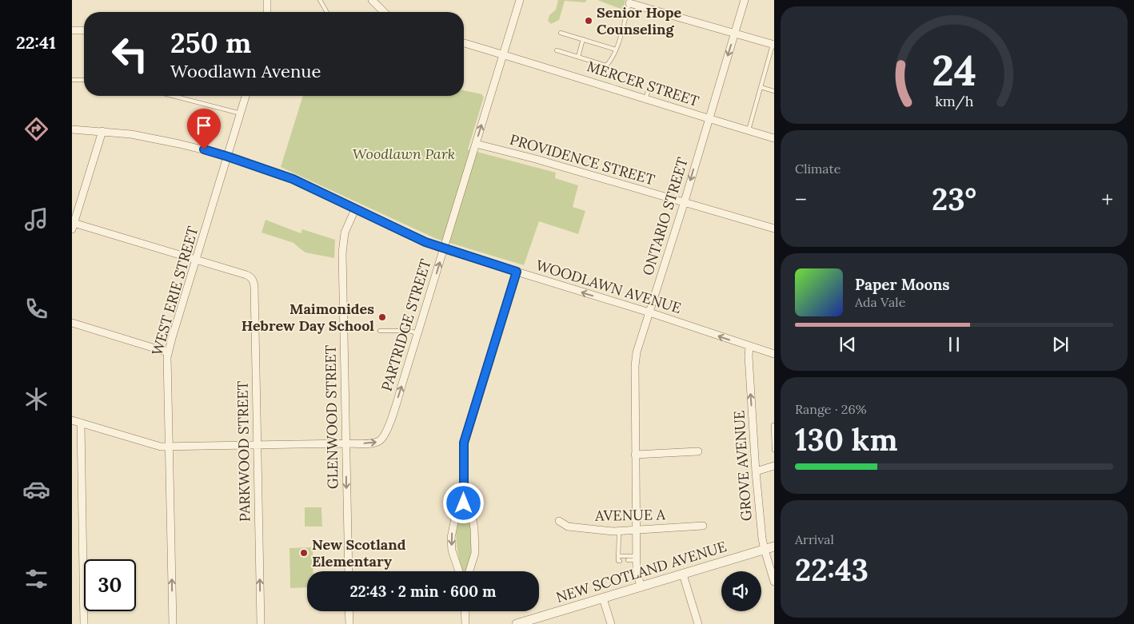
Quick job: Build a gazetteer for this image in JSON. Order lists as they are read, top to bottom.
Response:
{
  "streets": {
    "street": [
      "MERCER STREET",
      "PROVIDENCE STREET",
      "ONTARIO STREET",
      "WOODLAWN AVENUE",
      "WEST ERIE STREET",
      "PARTRIDGE STREET",
      "GLENWOOD STREET",
      "PARKWOOD STREET",
      "GROVE AVENUE",
      "AVENUE A",
      "NEW SCOTLAND AVENUE"
    ]
  },
  "crossings": [
    ["MERCER STREET", "ONTARIO STREET"],
    ["MERCER STREET", "PARTRIDGE STREET"],
    ["PROVIDENCE STREET", "ONTARIO STREET"],
    ["PROVIDENCE STREET", "PARTRIDGE STREET"],
    ["ONTARIO STREET", "WOODLAWN AVENUE"],
    ["ONTARIO STREET", "AVENUE A"],
    ["ONTARIO STREET", "NEW SCOTLAND AVENUE"],
    ["WOODLAWN AVENUE", "WEST ERIE STREET"],
    ["WOODLAWN AVENUE", "PARTRIDGE STREET"],
    ["WOODLAWN AVENUE", "GLENWOOD STREET"],
    ["WOODLAWN AVENUE", "GROVE AVENUE"],
    ["WEST ERIE STREET", "PARKWOOD STREET"],
    ["PARTRIDGE STREET", "GLENWOOD STREET"],
    ["GROVE AVENUE", "NEW SCOTLAND AVENUE"]
  ],
  "one_way": [
    "PARTRIDGE STREET",
    "GLENWOOD STREET",
    "PARKWOOD STREET",
    "GROVE AVENUE"
  ],
  "parks": ["Woodlawn Park"],
  "places": ["Senior Hope Counseling", "Maimonides Hebrew Day School", "New Scotland Elementary"],
  "page": {
    "tabs": "22:41",
    "turn": ["250 m", "Woodlawn Avenue"],
    "tile": [
      "Climate",
      ["Range · 26%", "130 km"],
      ["Arrival", "22:43"]
    ],
    "heat": ["−", "23°", "+"],
    "song": ["Paper Moons", "Ada Vale"],
    "limit": "30",
    "trip": "22:43 · 2 min · 600 m",
    "gauge": ["24", "km/h"]
  }
}
